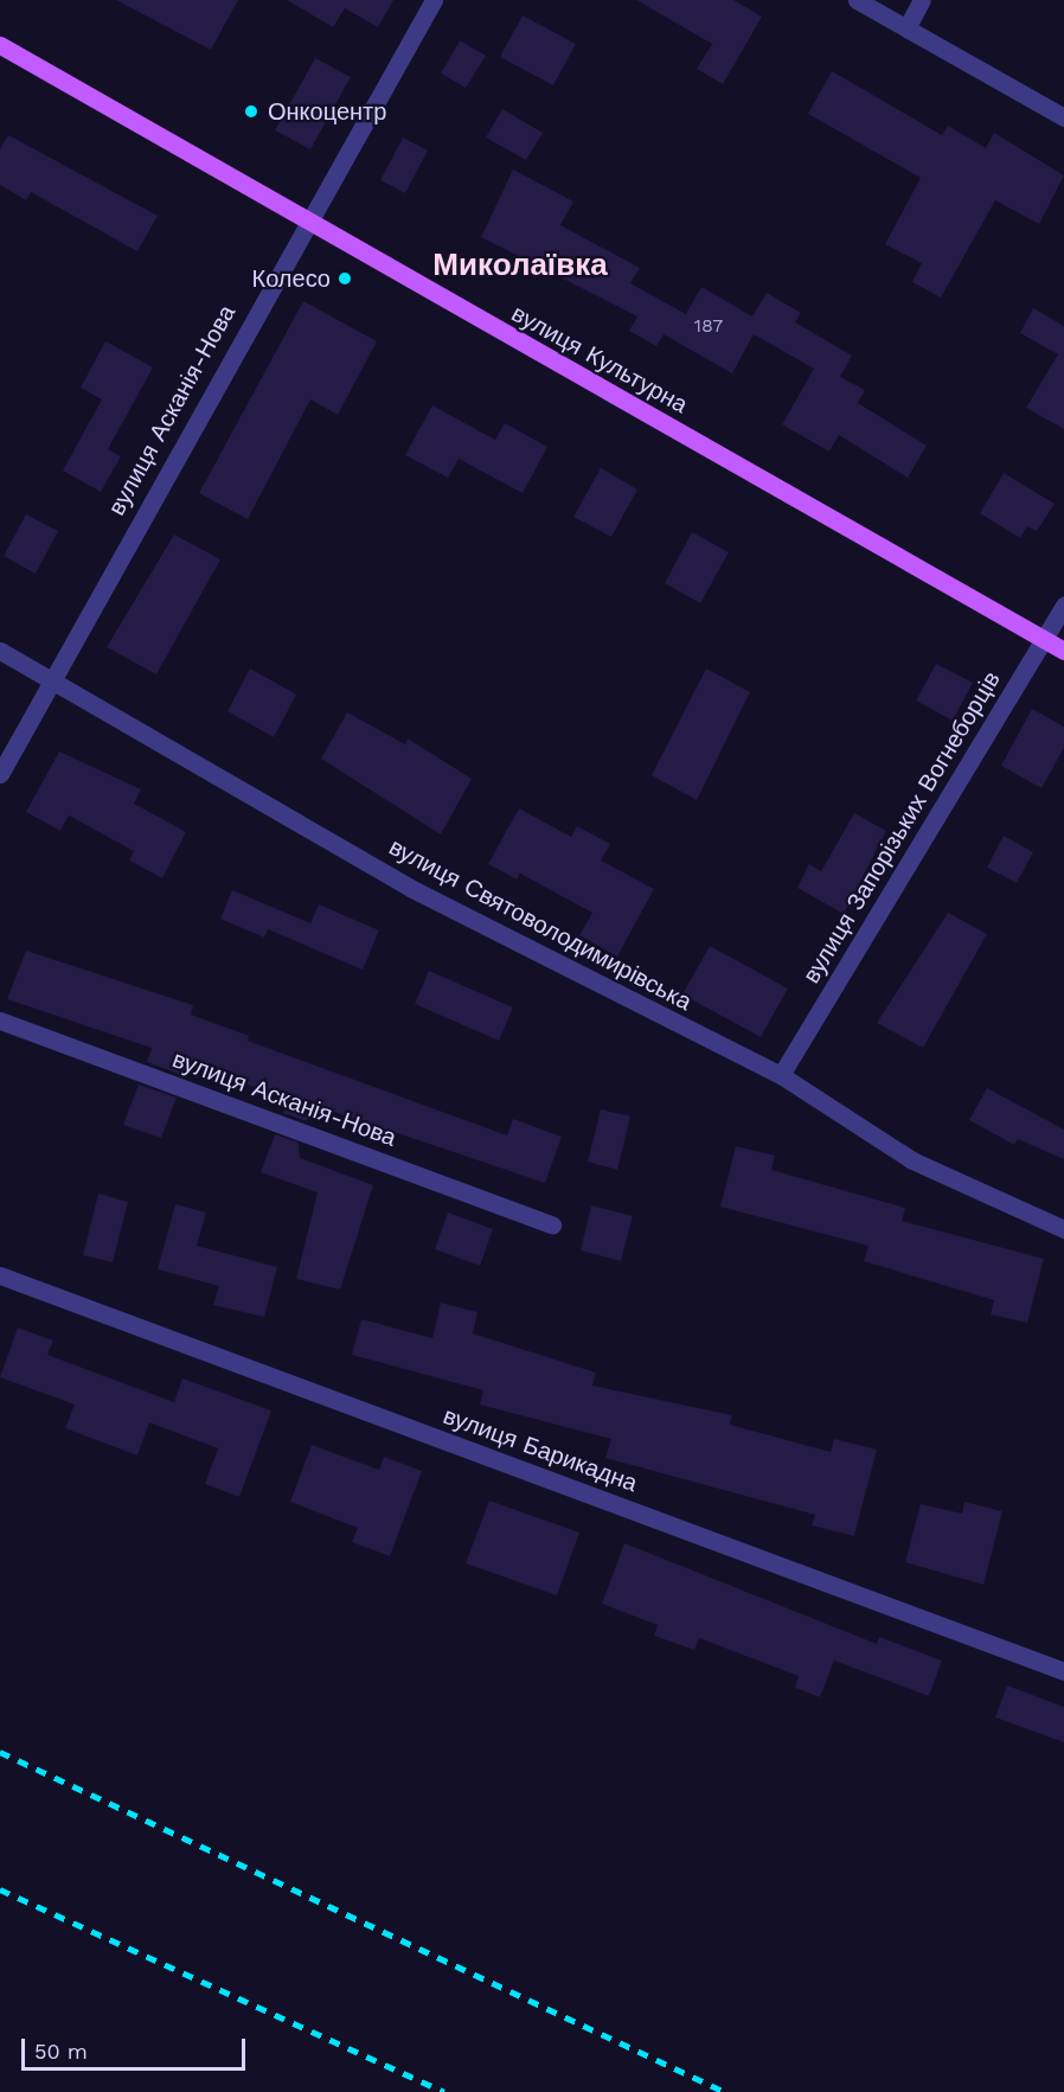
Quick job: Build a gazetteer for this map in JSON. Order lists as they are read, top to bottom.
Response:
{
  "streets": {
    "main road": ["вулиця Культурна"],
    "street": [
      "вулиця Асканія-Нова",
      "вулиця Запорізьких Вогнеборців",
      "вулиця Святоволодимирівська",
      "вулиця Барикадна"
    ]
  },
  "crossings": [
    ["вулиця Культурна", "вулиця Асканія-Нова"],
    ["вулиця Культурна", "вулиця Запорізьких Вогнеборців"],
    ["вулиця Асканія-Нова", "вулиця Святоволодимирівська"],
    ["вулиця Запорізьких Вогнеборців", "вулиця Святоволодимирівська"]
  ],
  "districts": ["Миколаївка"],
  "places": ["Онкоцентр", "Колесо"],
  "house_numbers": ["187"],
  "scale_bar": "50 m"
}
